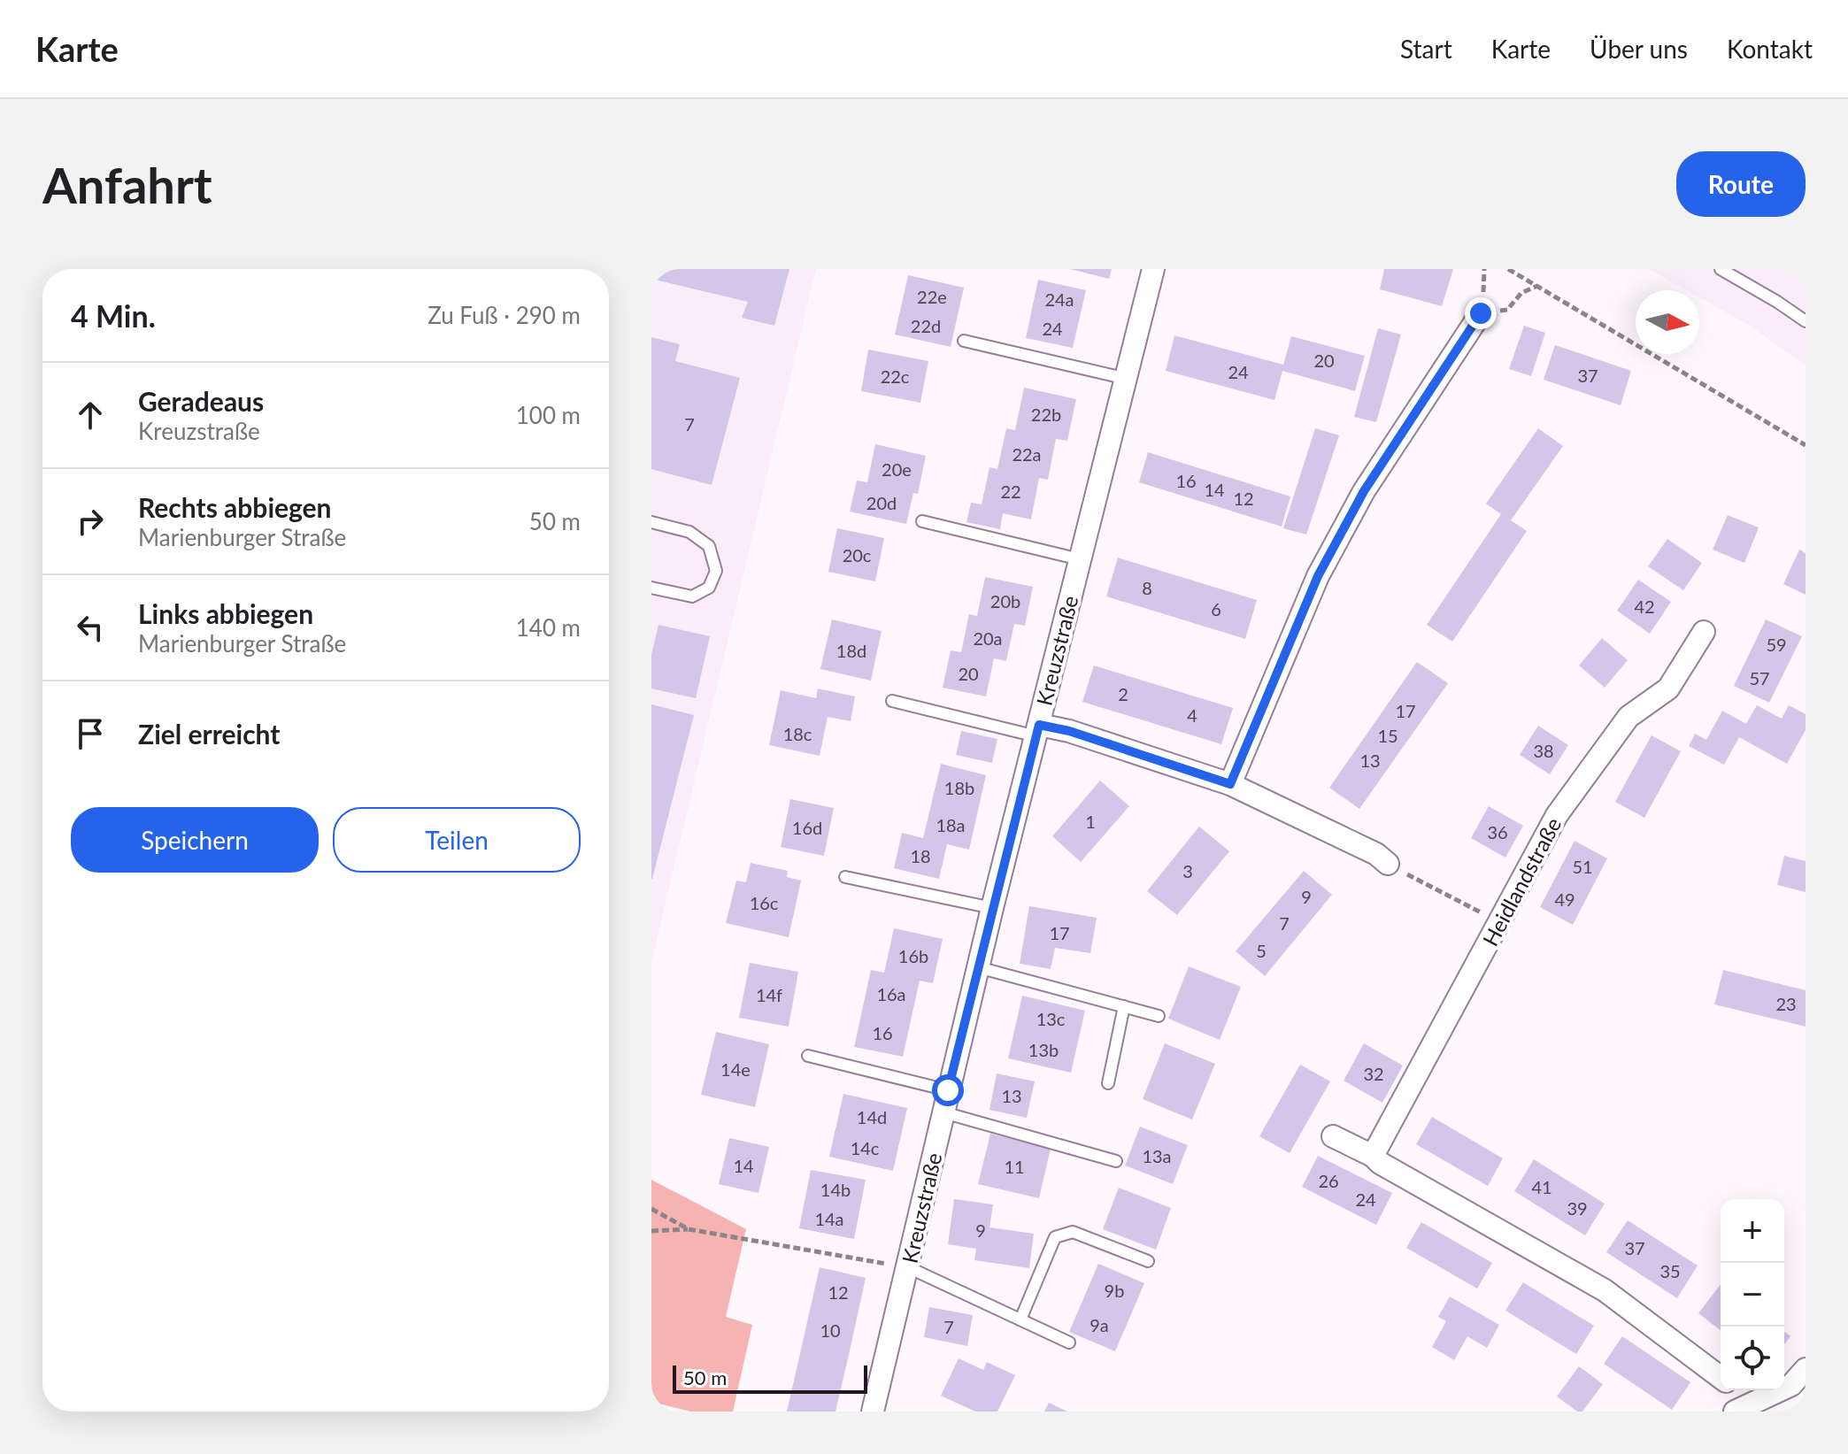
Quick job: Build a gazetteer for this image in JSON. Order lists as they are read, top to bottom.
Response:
{
  "streets": {
    "street": ["Kreuzstraße", "Heidlandstraße"]
  },
  "house_numbers": [
    "22e",
    "24a",
    "22d",
    "24",
    "20",
    "24",
    "37",
    "22c",
    "22b",
    "7",
    "22a",
    "20e",
    "16",
    "14",
    "22",
    "12",
    "20d",
    "20c",
    "8",
    "20b",
    "42",
    "6",
    "20a",
    "59",
    "18d",
    "20",
    "57",
    "2",
    "17",
    "4",
    "18c",
    "15",
    "38",
    "13",
    "18b",
    "1",
    "18a",
    "16d",
    "36",
    "18",
    "51",
    "3",
    "9",
    "49",
    "16c",
    "7",
    "17",
    "5",
    "16b",
    "16a",
    "14f",
    "23",
    "13c",
    "16",
    "13b",
    "14e",
    "32",
    "13",
    "14d",
    "14c",
    "13a",
    "14",
    "11",
    "26",
    "41",
    "14b",
    "24",
    "39",
    "14a",
    "9",
    "37",
    "35",
    "9b",
    "12",
    "9a",
    "7",
    "10"
  ],
  "scale_bar": "50 m",
  "north": "right",
  "page": {
    "header": "Karte",
    "nav": [
      "Start",
      "Karte",
      "Über uns",
      "Kontakt"
    ],
    "buttons": [
      "Route",
      ["Speichern", "Teilen"]
    ],
    "title": "Anfahrt",
    "heading": ["4 Min.", "Zu Fuß · 290 m"],
    "list": [
      ["Geradeaus", "Kreuzstraße", "100 m"],
      ["Rechts abbiegen", "Marienburger Straße", "50 m"],
      ["Links abbiegen", "Marienburger Straße", "140 m"],
      "Ziel erreicht"
    ],
    "map_buttons": ["+", "−"],
    "scale": "50 m"
  }
}
